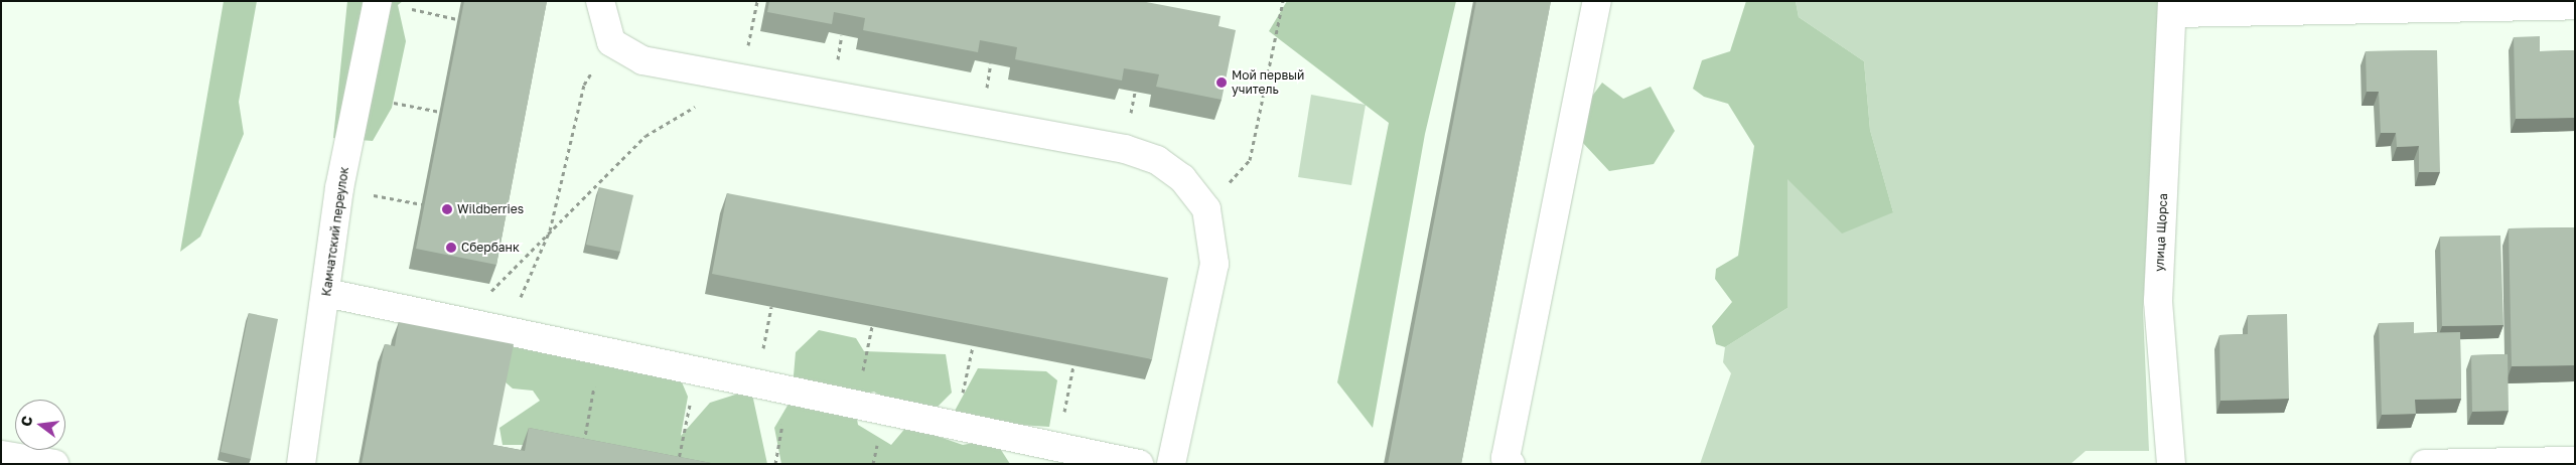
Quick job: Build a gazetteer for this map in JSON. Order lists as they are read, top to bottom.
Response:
{
  "streets": {
    "street": ["Камчатский переулок", "улица Щорса"]
  },
  "places": ["Мой первый учитель", "Wildberries", "Сбербанк"],
  "north": "left"
}
